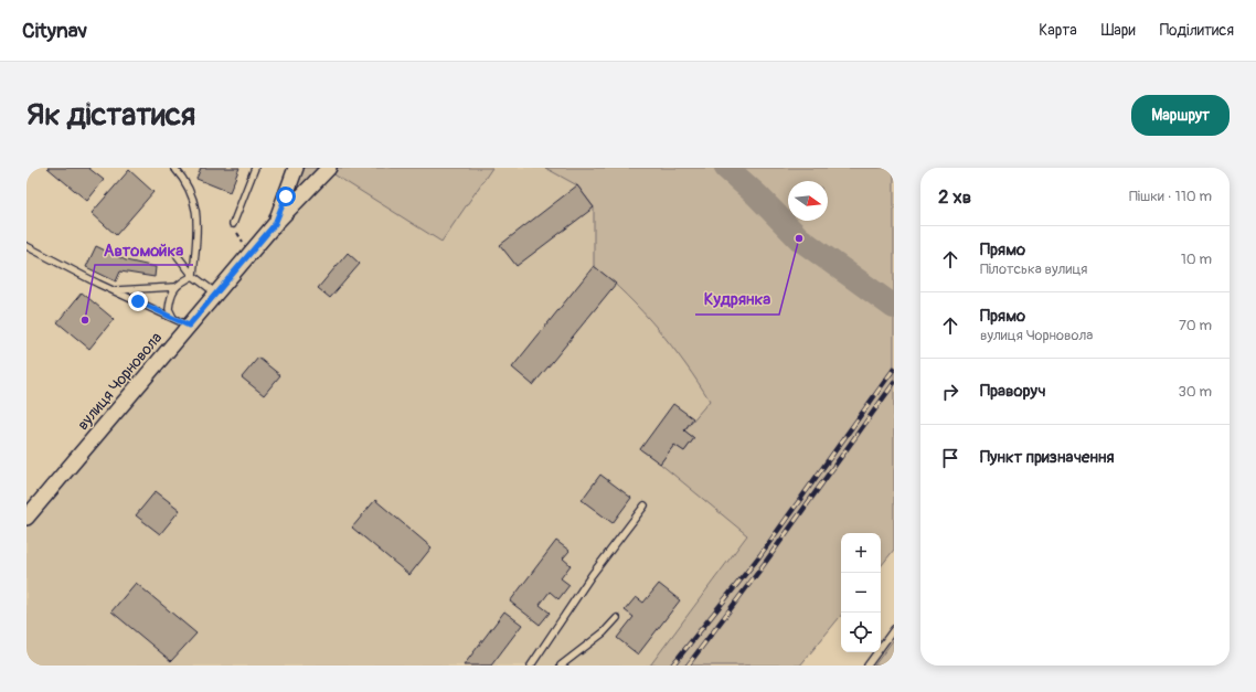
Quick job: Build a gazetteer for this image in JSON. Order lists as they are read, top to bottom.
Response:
{
  "streets": {
    "street": ["вулиця Чорновола"]
  },
  "places": ["Кудрянка", "Автомойка"],
  "north": "right",
  "page": {
    "header": "Citynav",
    "nav": ["Карта", "Шари", "Поділитися"],
    "buttons": "Маршрут",
    "title": "Як дістатися",
    "heading": ["2 хв", "Пішки · 110 m"],
    "list": [
      ["Прямо", "Пілотська вулиця", "10 m"],
      ["Прямо", "вулиця Чорновола", "70 m"],
      ["Праворуч", "30 m"],
      "Пункт призначення"
    ],
    "map_buttons": ["+", "−"]
  }
}
